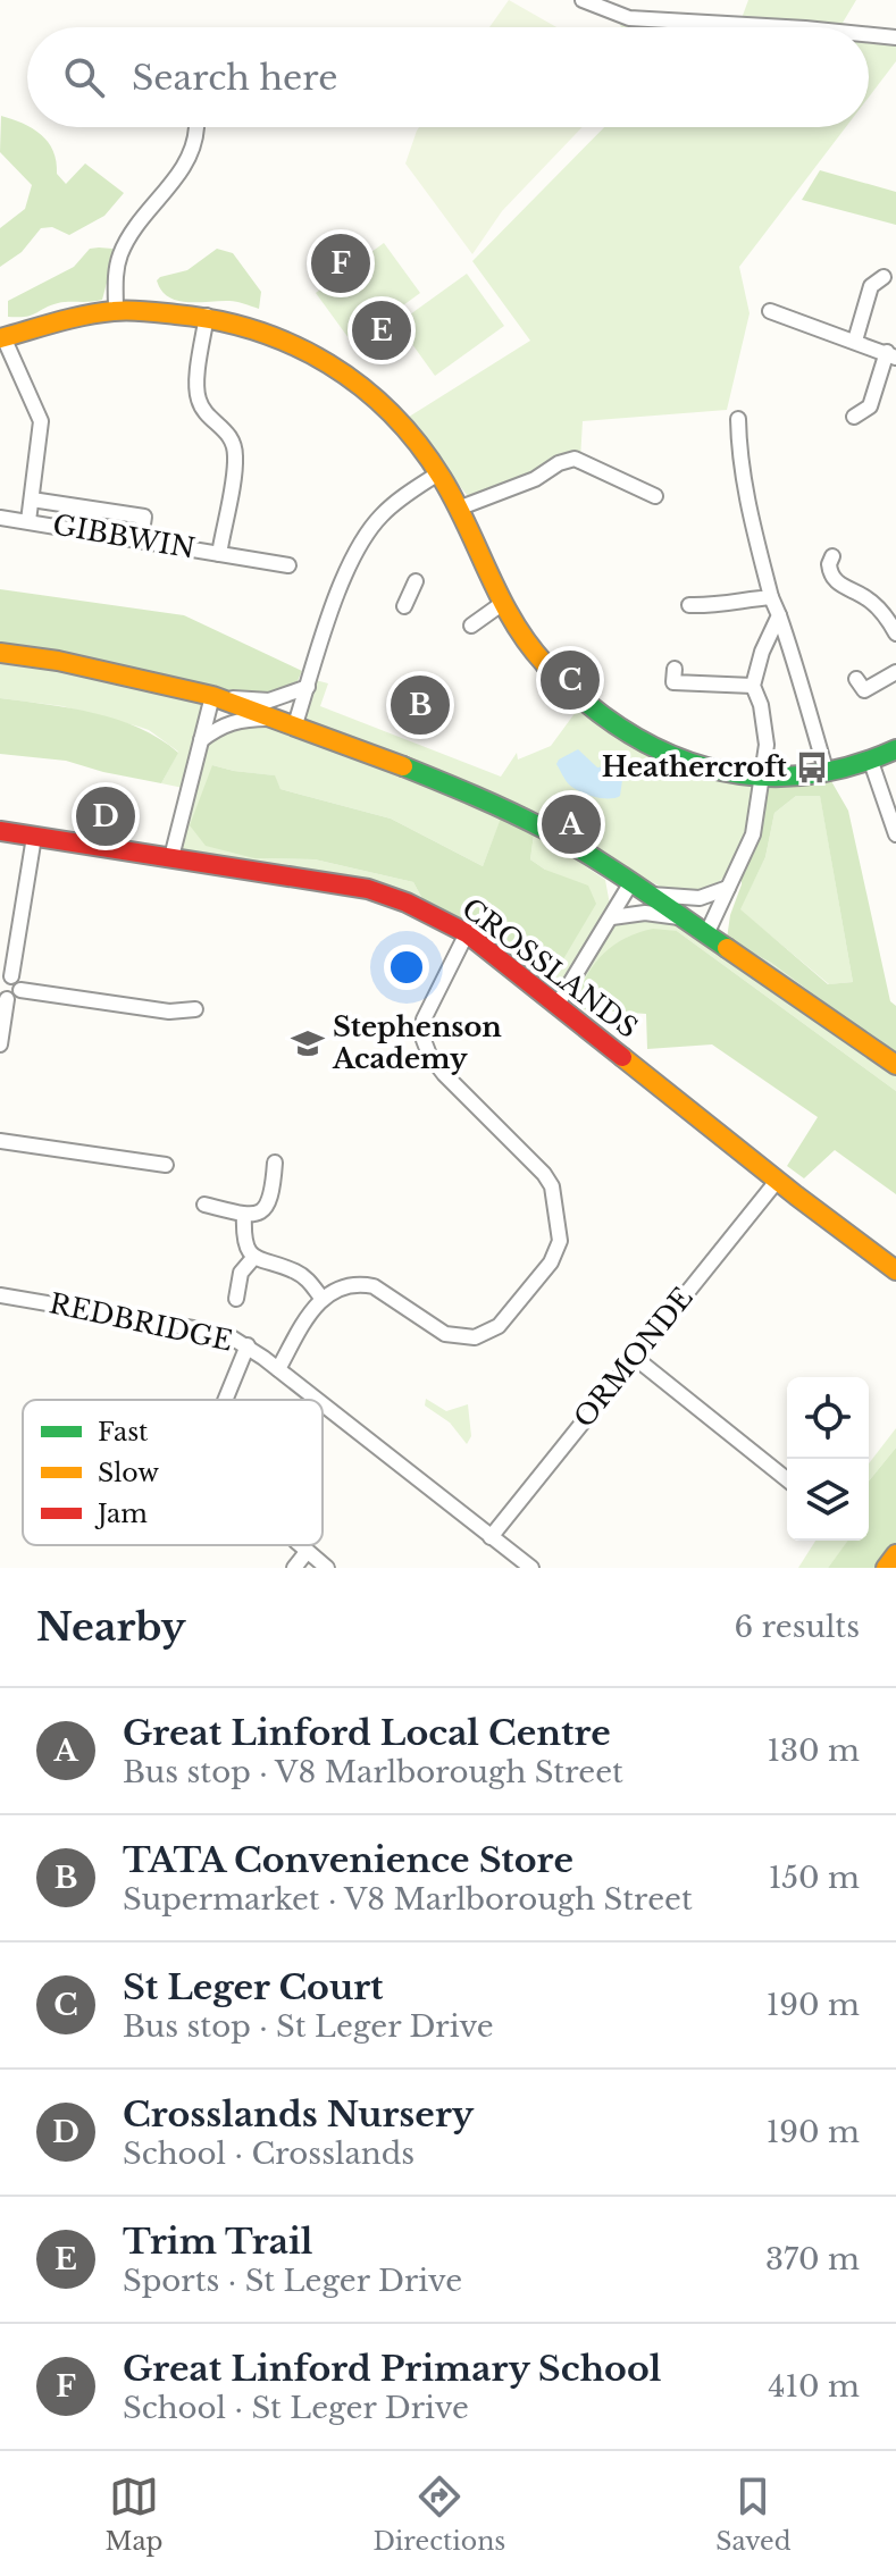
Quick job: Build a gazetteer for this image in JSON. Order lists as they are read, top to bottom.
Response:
{
  "streets": {
    "street": [
      "GIBBWIN",
      "CROSSLANDS",
      "REDBRIDGE",
      "ORMONDE"
    ]
  },
  "crossings": [
    ["CROSSLANDS", "ORMONDE"],
    ["REDBRIDGE", "ORMONDE"]
  ],
  "places": {
    "bus stop": ["Heathercroft"],
    "school or university": ["Stephenson Academy"]
  },
  "legend": ["Fast", "Slow", "Jam"],
  "page": {
    "search": "Search here",
    "pins": [
      "F",
      "E",
      "C",
      "B",
      "D",
      "A"
    ],
    "heading": ["Nearby", "6 results"],
    "list": [
      {
        "mark": "A",
        "name": "Great Linford Local Centre",
        "note": "Bus stop · V8 Marlborough Street",
        "value": "130 m"
      },
      {
        "mark": "B",
        "name": "TATA Convenience Store",
        "note": "Supermarket · V8 Marlborough Street",
        "value": "150 m"
      },
      {
        "mark": "C",
        "name": "St Leger Court",
        "note": "Bus stop · St Leger Drive",
        "value": "190 m"
      },
      {
        "mark": "D",
        "name": "Crosslands Nursery",
        "note": "School · Crosslands",
        "value": "190 m"
      },
      {
        "mark": "E",
        "name": "Trim Trail",
        "note": "Sports · St Leger Drive",
        "value": "370 m"
      },
      {
        "mark": "F",
        "name": "Great Linford Primary School",
        "note": "School · St Leger Drive",
        "value": "410 m"
      }
    ],
    "nav": ["Map", "Directions", "Saved"]
  }
}
